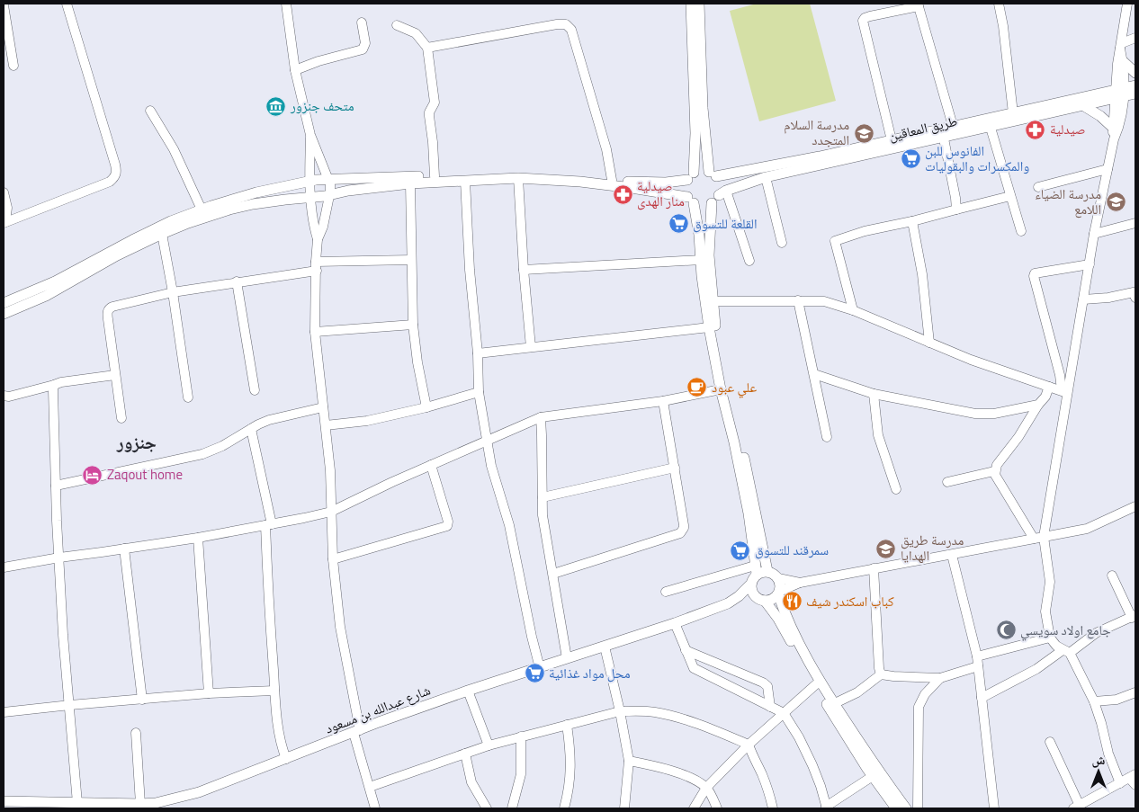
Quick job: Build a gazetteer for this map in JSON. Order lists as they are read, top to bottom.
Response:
{
  "streets": {
    "street": ["طريق المعاقين", "شارع عبدالله بن مسعود"]
  },
  "districts": ["جنزور"],
  "places": {
    "museum": ["متحف جنزور"],
    "pharmacy": ["صيدلية", "صيدلية منار الهدى"],
    "school or university": ["مدرسة السلام المتجدد", "مدرسة الضياء اللامع", "مدرسة طريق الهدايا"],
    "supermarket": [
      "الفانوس للبن والمكسرات والبقوليات",
      "القلعة للتسوق",
      "سمرقند للتسوق",
      "محل مواد غذائية"
    ],
    "cafe": ["علي عبود"],
    "hotel": ["Zaqout home"],
    "restaurant": ["كباب اسكندر شيف"],
    "mosque": ["جامع اولاد سويسي"]
  },
  "north": "top"
}
